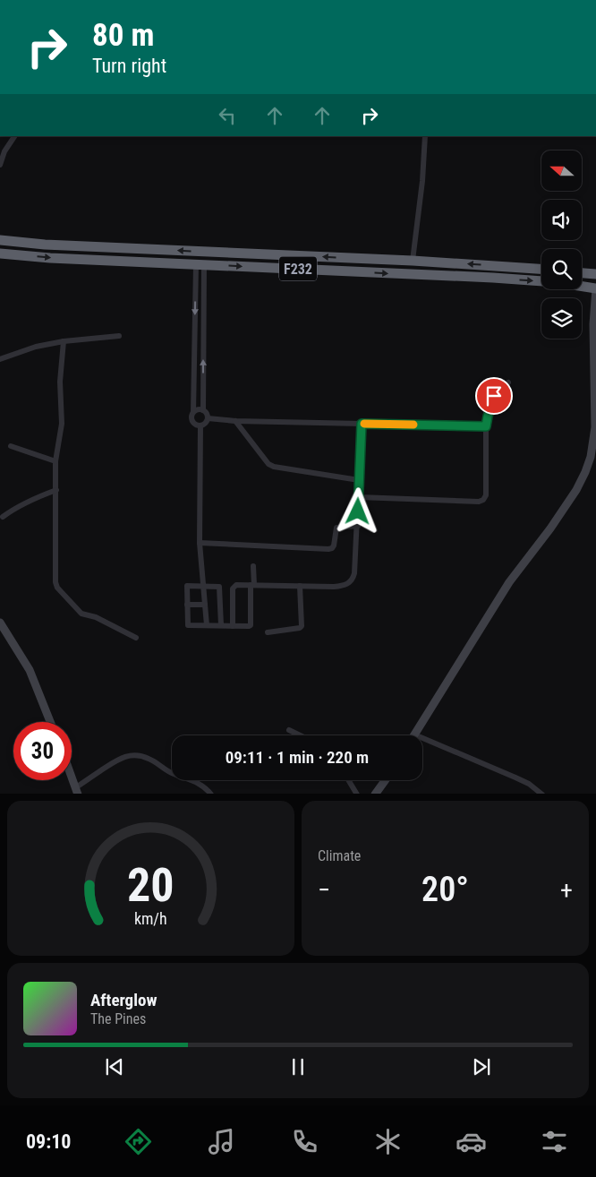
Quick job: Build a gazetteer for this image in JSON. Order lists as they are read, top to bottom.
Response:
{
  "streets": {
    "highway": ["F232"]
  },
  "north": "left",
  "page": {
    "turn": ["80 m", "Turn right"],
    "limit": "30",
    "trip": "09:11 · 1 min · 220 m",
    "tile": "Climate",
    "heat": ["−", "20°", "+"],
    "song": ["Afterglow", "The Pines"],
    "tabs": "09:10",
    "gauge": ["20", "km/h"]
  }
}
